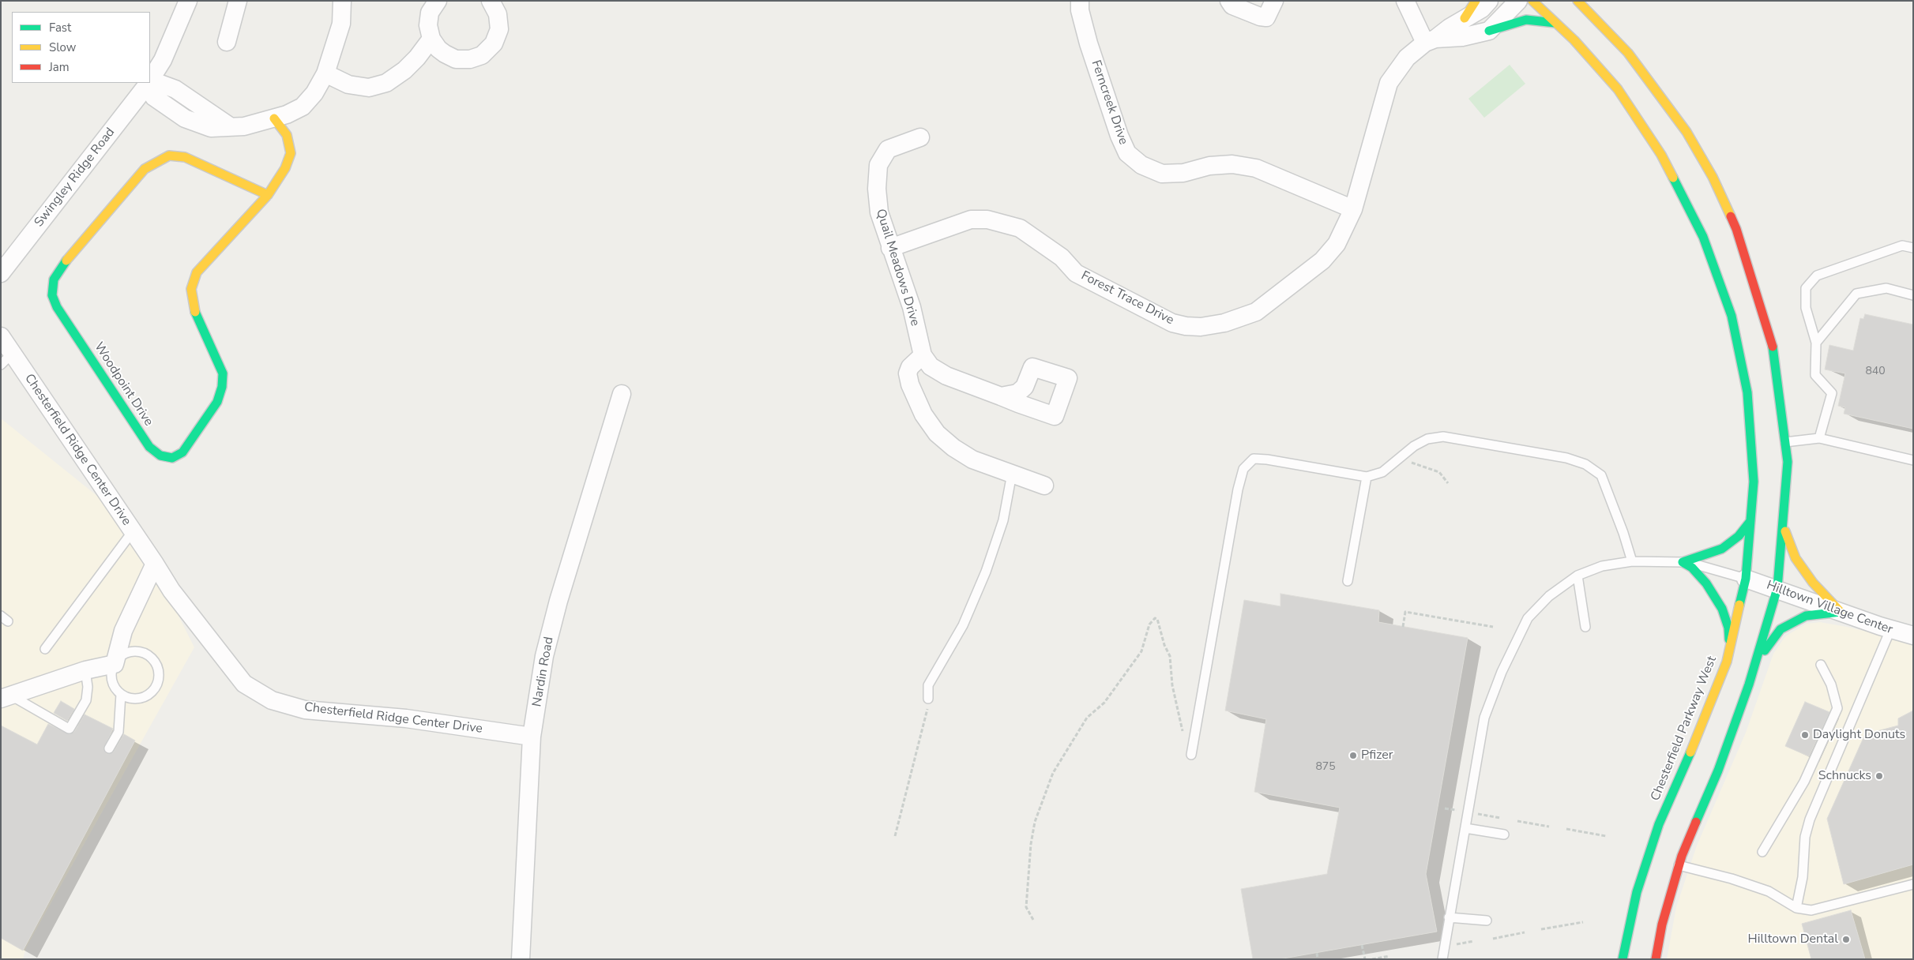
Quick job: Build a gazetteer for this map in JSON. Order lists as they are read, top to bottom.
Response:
{
  "streets": {
    "street": [
      "Ferncreek Drive",
      "Swingley Ridge Road",
      "Quail Meadows Drive",
      "Forest Trace Drive",
      "Woodpoint Drive",
      "Chesterfield Ridge Center Drive",
      "Hilltown Village Center",
      "Nardin Road",
      "Chesterfield Parkway West"
    ]
  },
  "crossings": [
    ["Ferncreek Drive", "Forest Trace Drive"],
    ["Quail Meadows Drive", "Forest Trace Drive"],
    ["Chesterfield Ridge Center Drive", "Nardin Road"],
    ["Hilltown Village Center", "Chesterfield Parkway West"]
  ],
  "places": [
    "Daylight Donuts",
    "Pfizer",
    "Schnucks",
    "Hilltown Dental"
  ],
  "house_numbers": ["840", "875"],
  "legend": ["Fast", "Slow", "Jam"]
}
